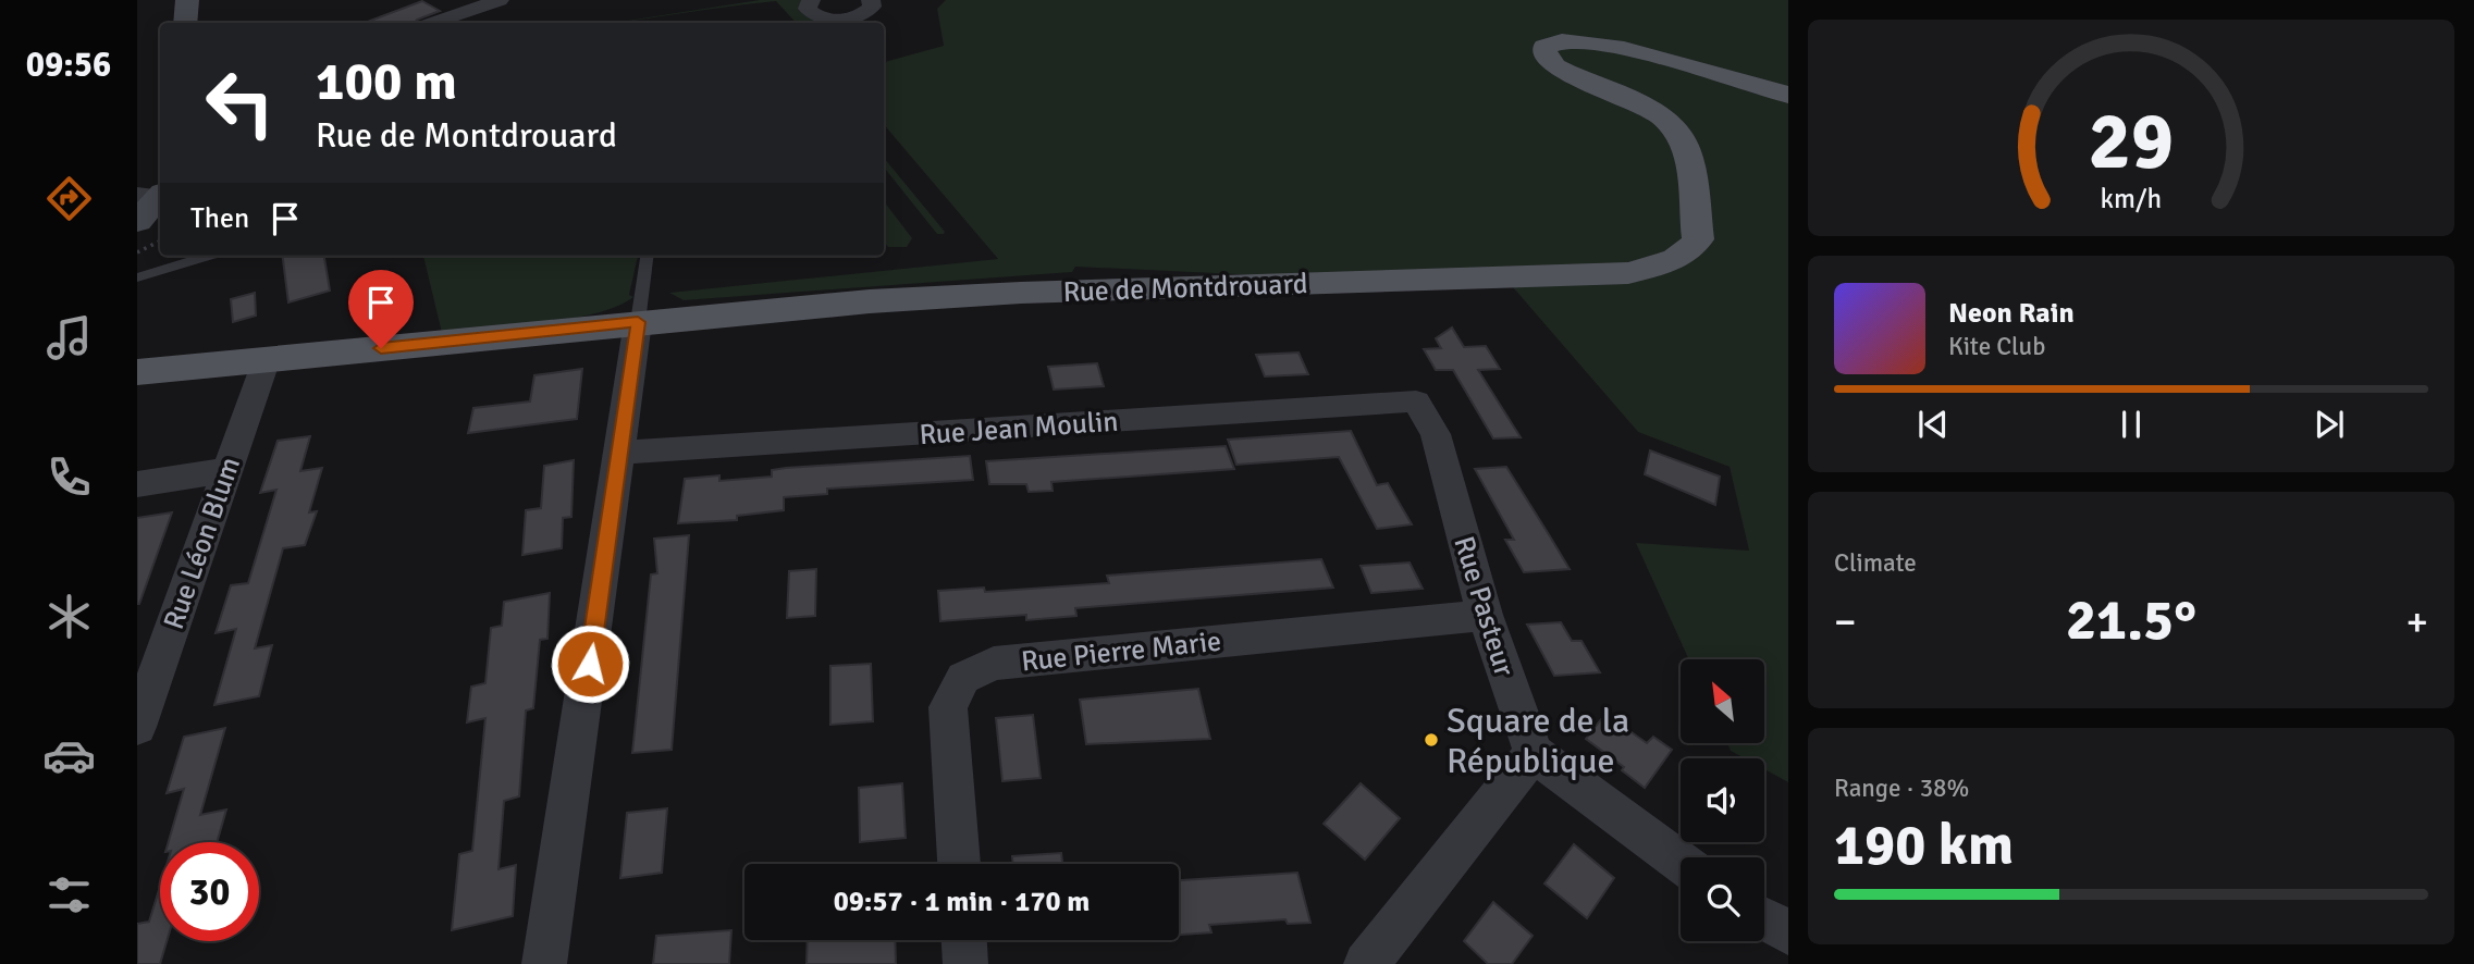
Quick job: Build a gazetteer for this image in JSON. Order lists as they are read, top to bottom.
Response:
{
  "streets": {
    "main road": ["Rue de Montdrouard"],
    "street": [
      "Rue Jean Moulin",
      "Rue Léon Blum",
      "Rue Pasteur",
      "Rue Pierre Marie"
    ]
  },
  "crossings": [
    ["Rue de Montdrouard", "Rue Léon Blum"],
    ["Rue Jean Moulin", "Rue Pasteur"],
    ["Rue Pasteur", "Rue Pierre Marie"]
  ],
  "places": ["Square de la République"],
  "north": "top left",
  "page": {
    "tabs": "09:56",
    "turn": ["100 m", "Rue de Montdrouard"],
    "then": "Then",
    "song": ["Neon Rain", "Kite Club"],
    "tile": [
      "Climate",
      ["Range · 38%", "190 km"]
    ],
    "heat": ["−", "21.5°", "+"],
    "limit": "30",
    "trip": "09:57 · 1 min · 170 m",
    "gauge": ["29", "km/h"]
  }
}
